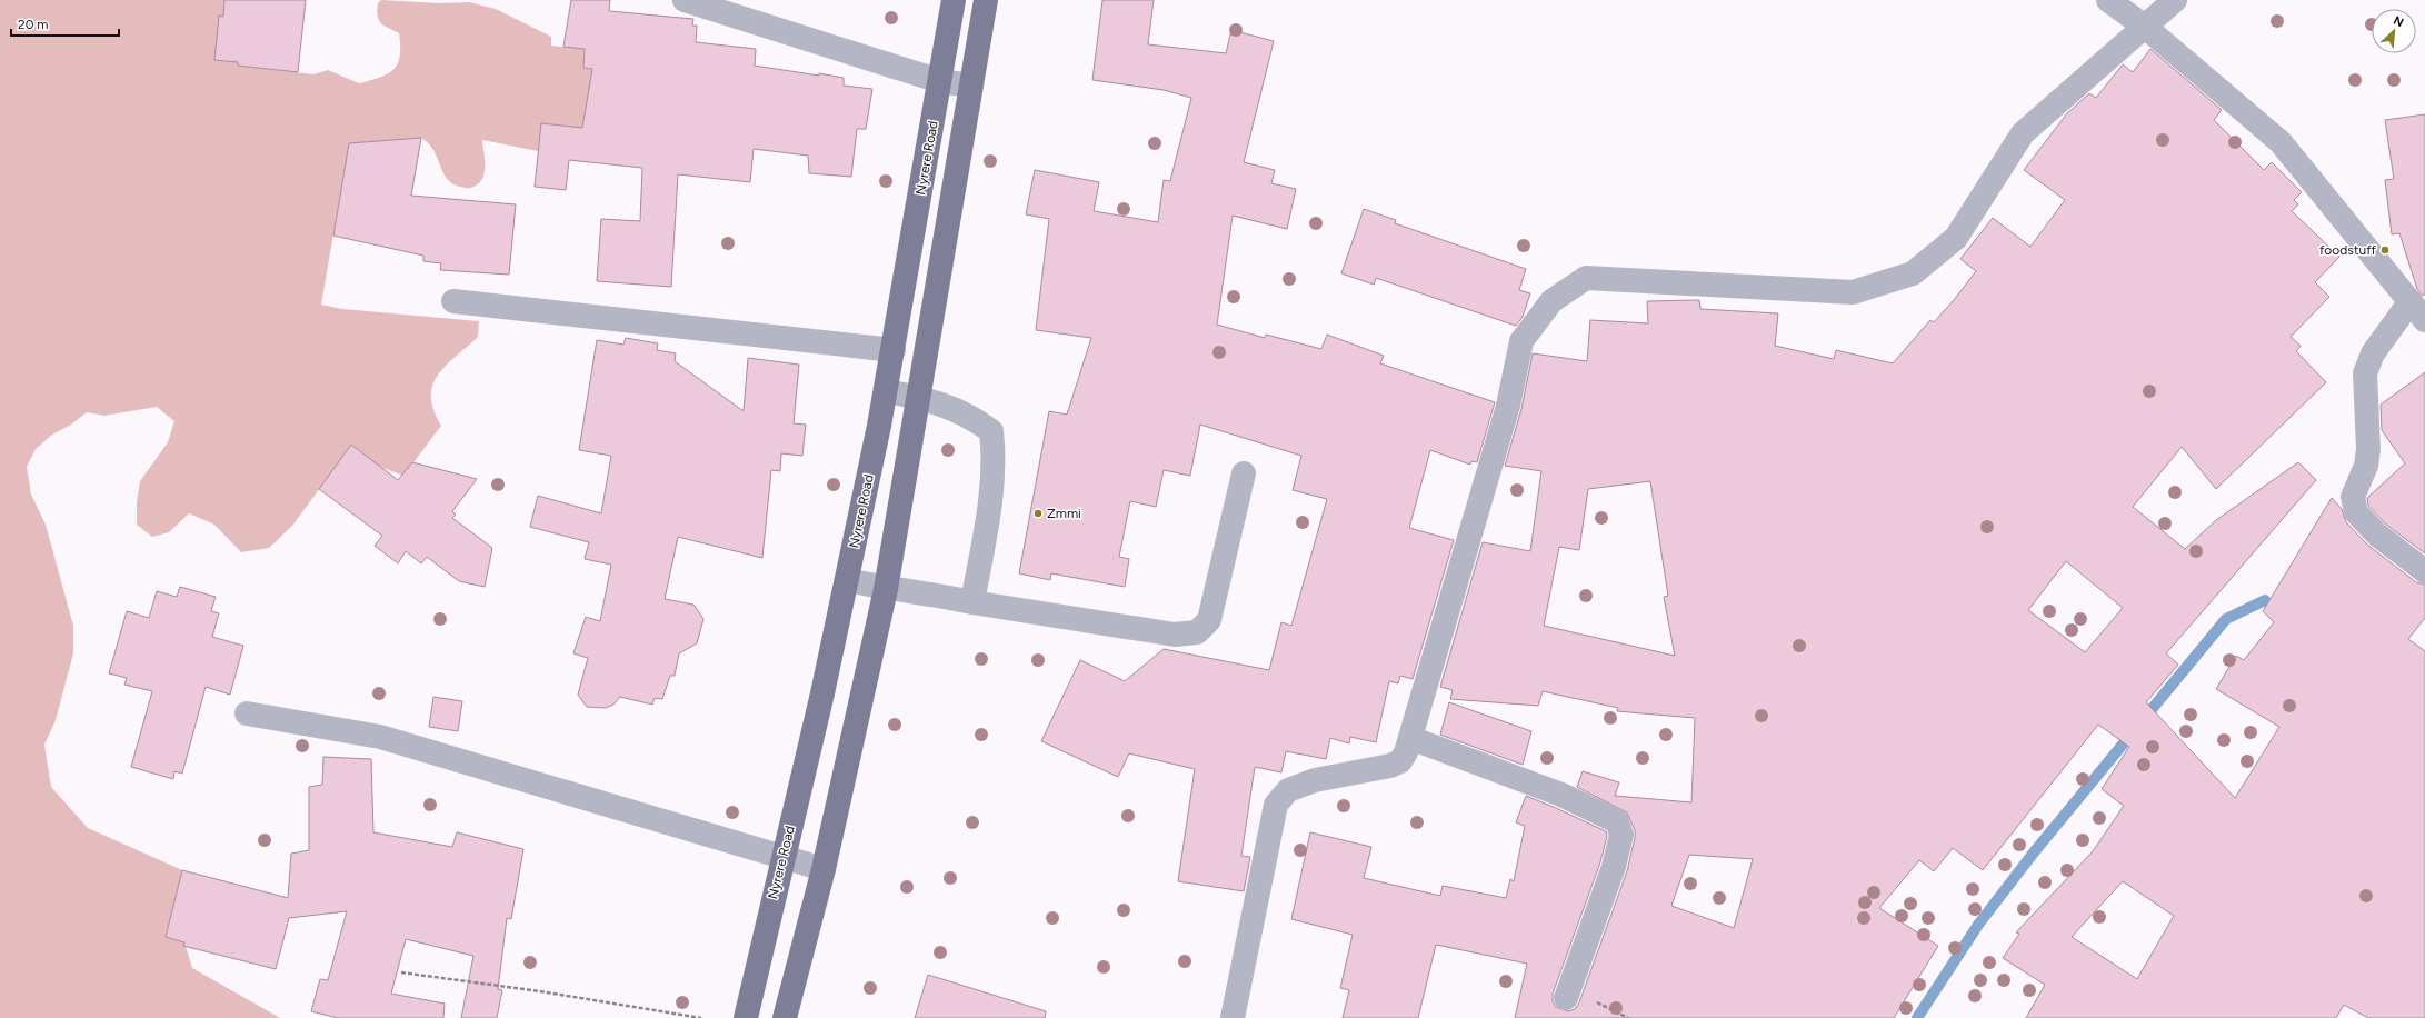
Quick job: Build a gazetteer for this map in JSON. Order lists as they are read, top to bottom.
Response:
{
  "streets": {
    "main road": ["Nyrere Road"]
  },
  "places": ["foodstuff", "Zmmi"],
  "scale_bar": "20 m",
  "north": "top right"
}
